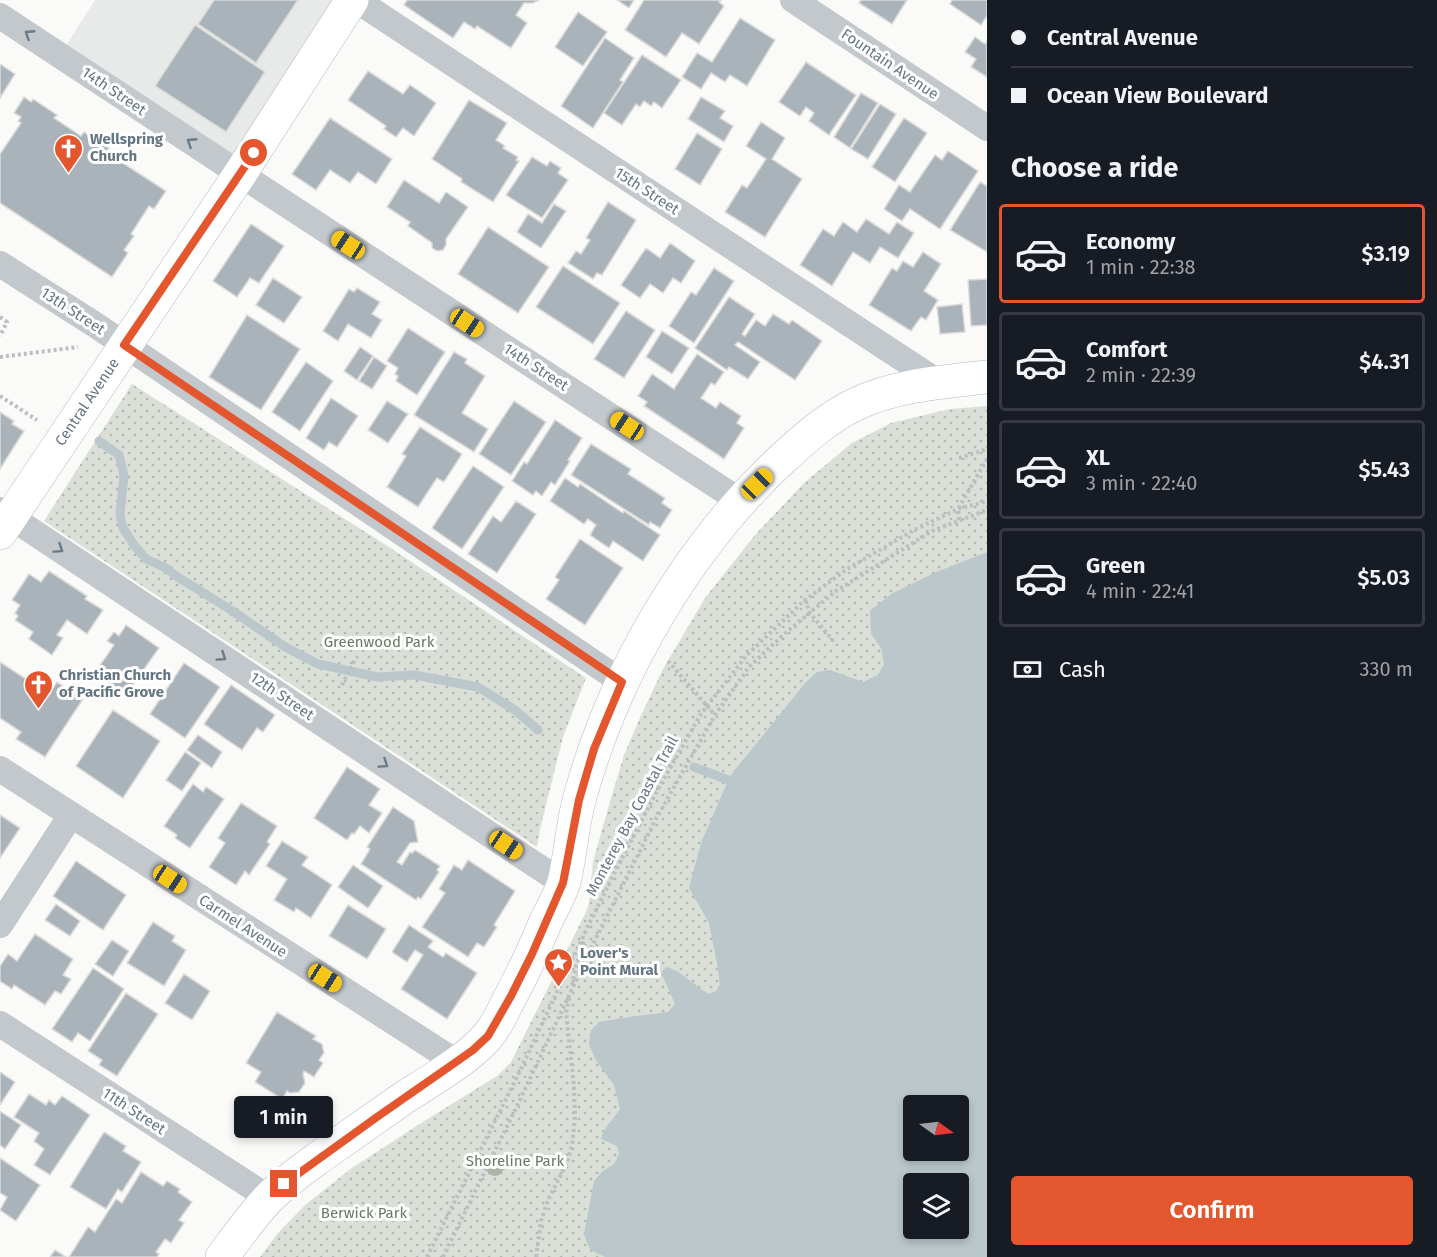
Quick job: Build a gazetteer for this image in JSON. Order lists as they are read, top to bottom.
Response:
{
  "streets": {
    "main road": ["Central Avenue"],
    "street": [
      "Fountain Avenue",
      "14th Street",
      "15th Street",
      "13th Street",
      "12th Street",
      "Carmel Avenue",
      "11th Street"
    ],
    "path": ["Monterey Bay Coastal Trail"]
  },
  "crossings": [
    ["14th Street", "Central Avenue"],
    ["15th Street", "Central Avenue"],
    ["13th Street", "Central Avenue"],
    ["Central Avenue", "12th Street"]
  ],
  "one_way": ["12th Street"],
  "parks": ["Greenwood Park", "Shoreline Park", "Berwick Park"],
  "places": {
    "church": ["Wellspring Church", "Christian Church of Pacific Grove"],
    "place": ["Lover's Point Mural"]
  },
  "north": "right",
  "page": {
    "banner": ["Central Avenue", "Ocean View Boulevard"],
    "heading": "Choose a ride",
    "list": [
      {
        "name": "Economy",
        "note": "1 min · 22:38",
        "value": "$3.19"
      },
      {
        "name": "Comfort",
        "note": "2 min · 22:39",
        "value": "$4.31"
      },
      {
        "name": "XL",
        "note": "3 min · 22:40",
        "value": "$5.43"
      },
      {
        "name": "Green",
        "note": "4 min · 22:41",
        "value": "$5.03"
      }
    ],
    "pay": ["Cash", "330 m"],
    "bubble": "1 min",
    "buttons": "Confirm"
  }
}
